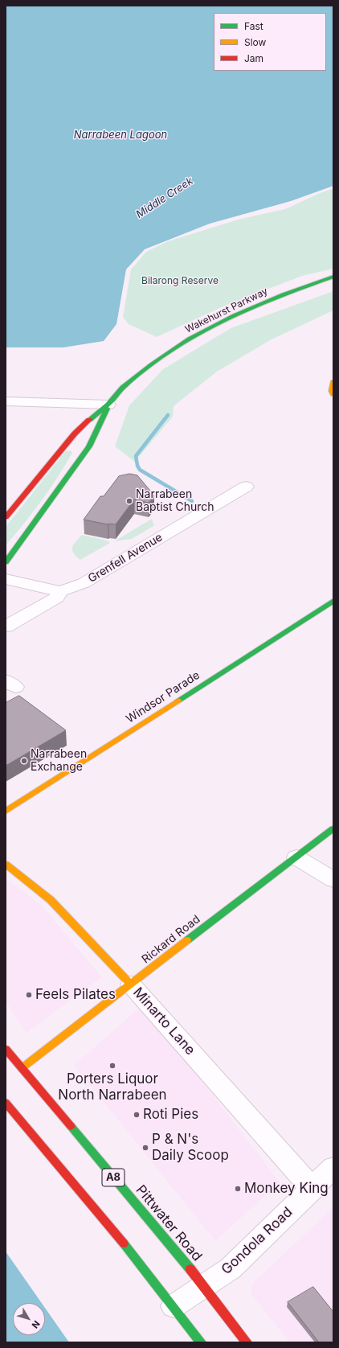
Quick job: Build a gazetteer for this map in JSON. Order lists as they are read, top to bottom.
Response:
{
  "streets": {
    "main road": [
      "Wakehurst Parkway",
      "Windsor Parade",
      "Rickard Road",
      "Minarto Lane",
      "A8",
      "Pittwater Road"
    ],
    "street": ["Grenfell Avenue", "Gondola Road"]
  },
  "crossings": [
    ["Rickard Road", "Minarto Lane"],
    ["Rickard Road", "Pittwater Road"],
    ["Minarto Lane", "Gondola Road"],
    ["Pittwater Road", "Gondola Road"]
  ],
  "water": ["Narrabeen Lagoon", "Middle Creek"],
  "parks": ["Bilarong Reserve"],
  "places": [
    "Narrabeen Baptist Church",
    "Narrabeen Exchange",
    "Feels Pilates",
    "Porters Liquor North Narrabeen",
    "Roti Pies",
    "P & N's Daily Scoop",
    "Monkey King"
  ],
  "legend": ["Fast", "Slow", "Jam"],
  "north": "bottom right"
}
